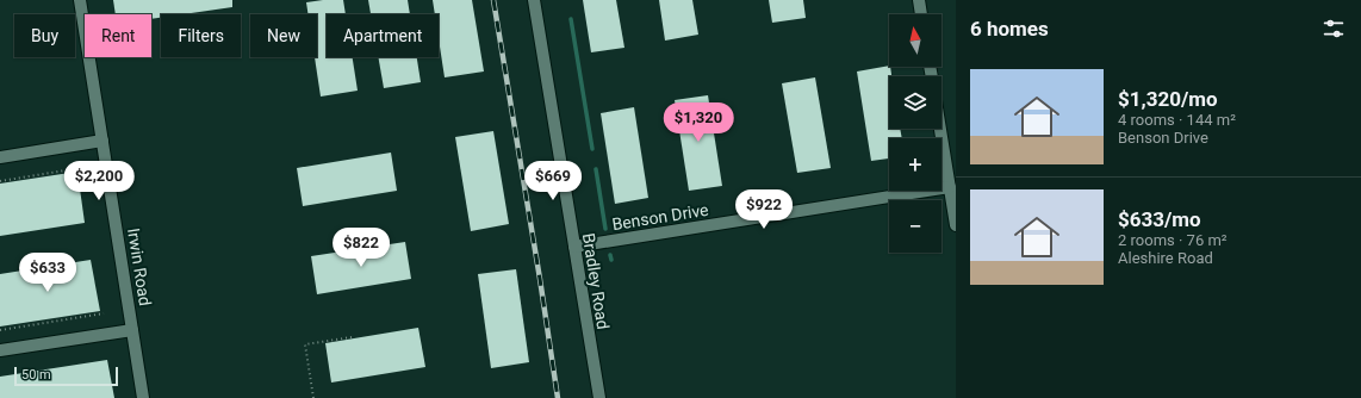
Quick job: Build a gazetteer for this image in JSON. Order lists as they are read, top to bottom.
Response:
{
  "streets": {
    "street": ["Benson Drive", "Irwin Road", "Bradley Road"]
  },
  "crossings": [
    ["Benson Drive", "Bradley Road"]
  ],
  "scale_bar": "50 m",
  "north": "top",
  "page": {
    "heading": "6 homes",
    "map_buttons": ["+", "−"],
    "chip": [
      "Buy",
      "Rent",
      "Filters",
      "New",
      "Apartment"
    ],
    "list": [
      {
        "name": "$1,320/mo",
        "note": "4 rooms · 144 m² · Benson Drive"
      },
      {
        "name": "$633/mo",
        "note": "2 rooms · 76 m² · Aleshire Road"
      }
    ],
    "price": [
      "$1,320",
      "$2,200",
      "$669",
      "$922",
      "$822",
      "$633"
    ],
    "scale": "50 m"
  }
}
